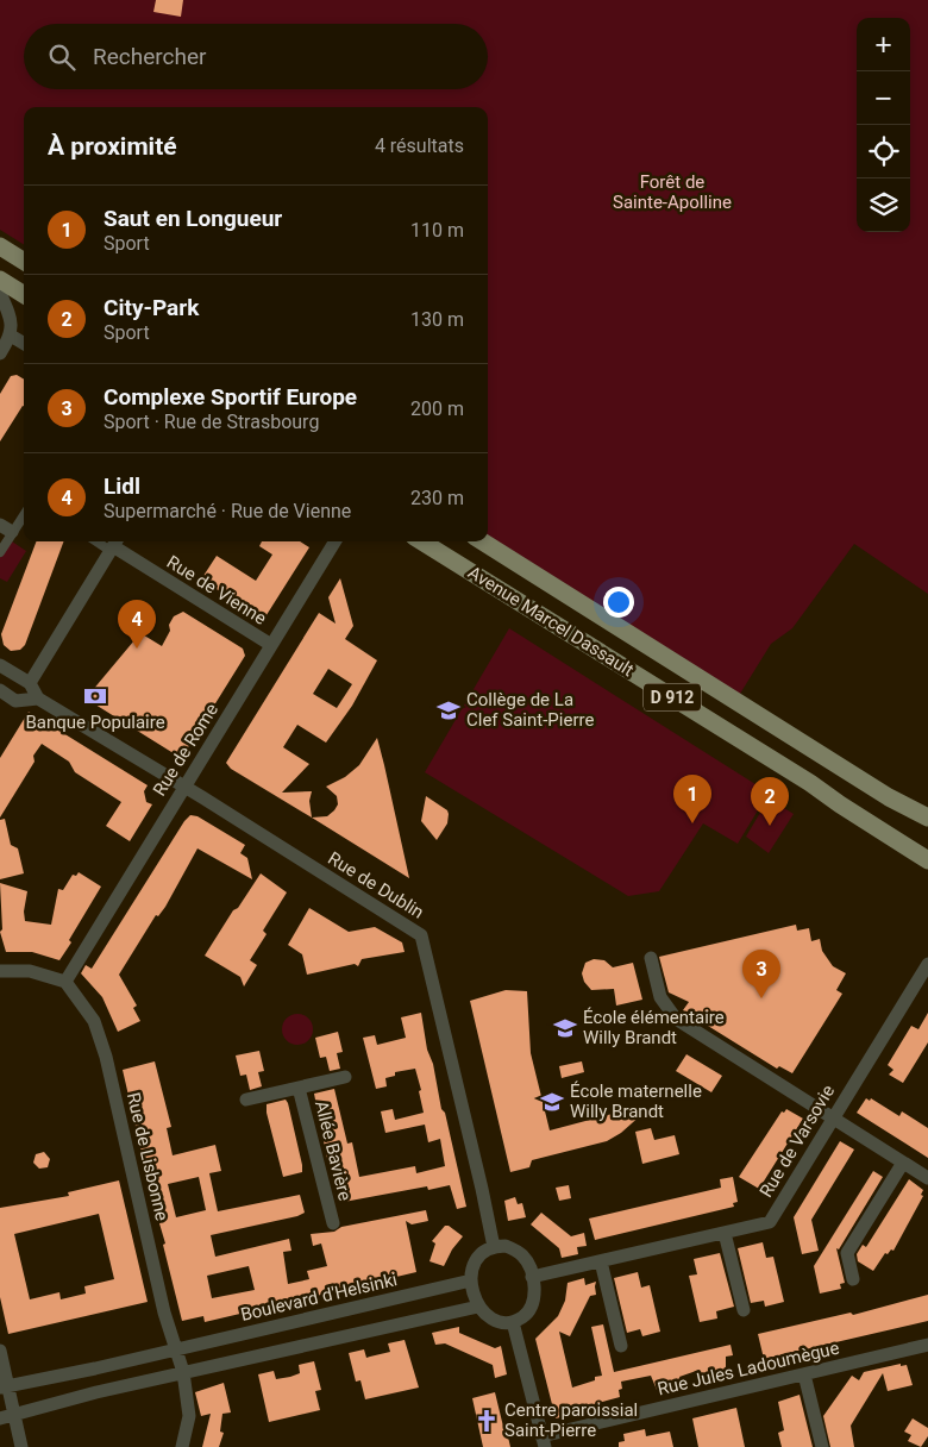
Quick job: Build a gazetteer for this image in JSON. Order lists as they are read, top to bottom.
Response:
{
  "streets": {
    "main road": ["Avenue Marcel Dassault", "D 912"],
    "street": [
      "Rue de Vienne",
      "Rue de Rome",
      "Rue de Dublin",
      "Rue de Varsovie",
      "Allée Bavière",
      "Rue de Lisbonne",
      "Boulevard d'Helsinki",
      "Rue Jules Ladoumègue"
    ]
  },
  "crossings": [
    ["Rue de Vienne", "Rue de Rome"],
    ["Rue de Rome", "Rue de Dublin"],
    ["Rue de Rome", "Rue de Lisbonne"],
    ["Rue de Dublin", "Rue de Varsovie"],
    ["Rue de Dublin", "Boulevard d'Helsinki"],
    ["Rue de Varsovie", "Boulevard d'Helsinki"],
    ["Rue de Lisbonne", "Boulevard d'Helsinki"]
  ],
  "parks": ["Forêt de Sainte-Apolline"],
  "places": {
    "bank": ["Banque Populaire"],
    "school or university": ["Collège de La Clef Saint-Pierre", "École élémentaire Willy Brandt", "École maternelle Willy Brandt"],
    "church": ["Centre paroissial Saint-Pierre"]
  },
  "page": {
    "map_buttons": ["+", "−"],
    "search": "Rechercher",
    "heading": ["À proximité", "4 résultats"],
    "list": [
      {
        "mark": "1",
        "name": "Saut en Longueur",
        "note": "Sport",
        "value": "110 m"
      },
      {
        "mark": "2",
        "name": "City-Park",
        "note": "Sport",
        "value": "130 m"
      },
      {
        "mark": "3",
        "name": "Complexe Sportif Europe",
        "note": "Sport · Rue de Strasbourg",
        "value": "200 m"
      },
      {
        "mark": "4",
        "name": "Lidl",
        "note": "Supermarché · Rue de Vienne",
        "value": "230 m"
      }
    ],
    "pins": [
      "4",
      "1",
      "2",
      "3"
    ]
  }
}
